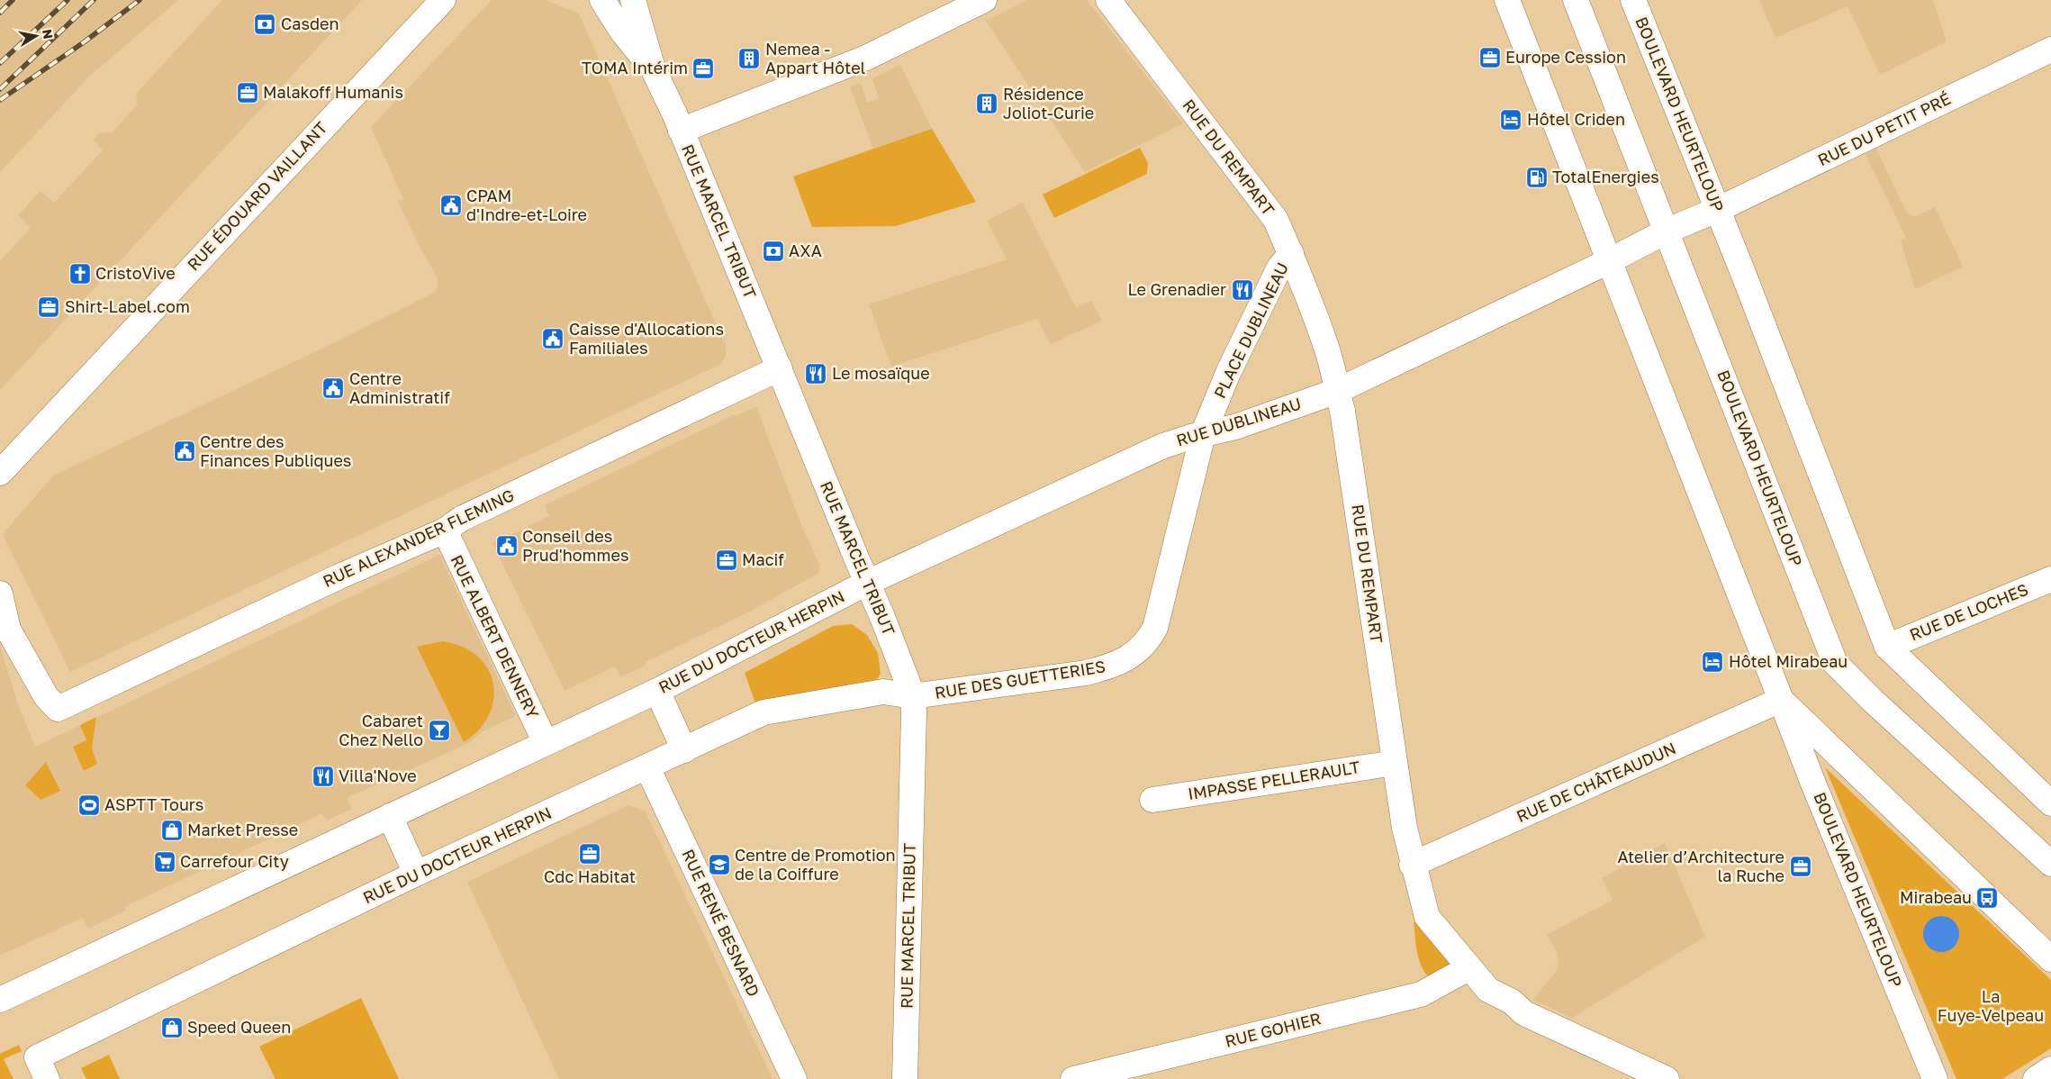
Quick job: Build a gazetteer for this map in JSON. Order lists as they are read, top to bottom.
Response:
{
  "streets": {
    "street": [
      "BOULEVARD HEURTELOUP",
      "RUE DU PETIT PRÉ",
      "RUE DU REMPART",
      "RUE ÉDOUARD VAILLANT",
      "RUE MARCEL TRIBUT",
      "PLACE DUBLINEAU",
      "RUE DUBLINEAU",
      "RUE ALEXANDER FLEMING",
      "RUE DE LOCHES",
      "RUE ALBERT DENNERY",
      "RUE DU DOCTEUR HERPIN",
      "RUE DES GUETTERIES",
      "IMPASSE PELLERAULT",
      "RUE DE CHÂTEAUDUN",
      "RUE RENÉ BESNARD",
      "RUE GOHIER"
    ]
  },
  "crossings": [
    ["BOULEVARD HEURTELOUP", "RUE DU PETIT PRÉ"],
    ["BOULEVARD HEURTELOUP", "RUE DUBLINEAU"],
    ["BOULEVARD HEURTELOUP", "RUE DE LOCHES"],
    ["BOULEVARD HEURTELOUP", "RUE DE CHÂTEAUDUN"],
    ["RUE DU PETIT PRÉ", "RUE DUBLINEAU"],
    ["RUE DU REMPART", "PLACE DUBLINEAU"],
    ["RUE DU REMPART", "RUE DUBLINEAU"],
    ["RUE DU REMPART", "IMPASSE PELLERAULT"],
    ["RUE DU REMPART", "RUE DE CHÂTEAUDUN"],
    ["RUE DU REMPART", "RUE GOHIER"],
    ["RUE MARCEL TRIBUT", "RUE DUBLINEAU"],
    ["RUE MARCEL TRIBUT", "RUE ALEXANDER FLEMING"],
    ["RUE MARCEL TRIBUT", "RUE DU DOCTEUR HERPIN"],
    ["RUE MARCEL TRIBUT", "RUE DES GUETTERIES"],
    ["PLACE DUBLINEAU", "RUE DUBLINEAU"],
    ["PLACE DUBLINEAU", "RUE DES GUETTERIES"],
    ["RUE DUBLINEAU", "RUE DU DOCTEUR HERPIN"],
    ["RUE DUBLINEAU", "RUE DES GUETTERIES"],
    ["RUE ALEXANDER FLEMING", "RUE ALBERT DENNERY"],
    ["RUE ALBERT DENNERY", "RUE DU DOCTEUR HERPIN"],
    ["RUE DU DOCTEUR HERPIN", "RUE DES GUETTERIES"],
    ["RUE DU DOCTEUR HERPIN", "RUE RENÉ BESNARD"]
  ],
  "parks": ["La Fuye-Velpeau"],
  "places": {
    "bank": ["Casden", "AXA"],
    "office": [
      "Europe Cession",
      "TOMA Intérim",
      "Malakoff Humanis",
      "Shirt-Label.com",
      "Macif",
      "Cdc Habitat",
      "Atelier d’Architecture la Ruche"
    ],
    "building": ["Nemea - Appart Hôtel", "Résidence Joliot-Curie"],
    "hotel": ["Hôtel Criden", "Hôtel Mirabeau"],
    "fuel station": ["TotalEnergies"],
    "public building": [
      "CPAM d'Indre-et-Loire",
      "Caisse d'Allocations Familiales",
      "Centre Administratif",
      "Centre des Finances Publiques",
      "Conseil des Prud'hommes"
    ],
    "church": ["CristoVive"],
    "restaurant": ["Le Grenadier", "Le mosaïque", "Villa'Nove"],
    "bar": ["Cabaret Chez Nello"],
    "sports": ["ASPTT Tours"],
    "shop": ["Market Presse", "Speed Queen"],
    "supermarket": ["Carrefour City"],
    "school or university": ["Centre de Promotion de la Coiffure"],
    "bus stop": ["Mirabeau"]
  },
  "north": "right"
}
